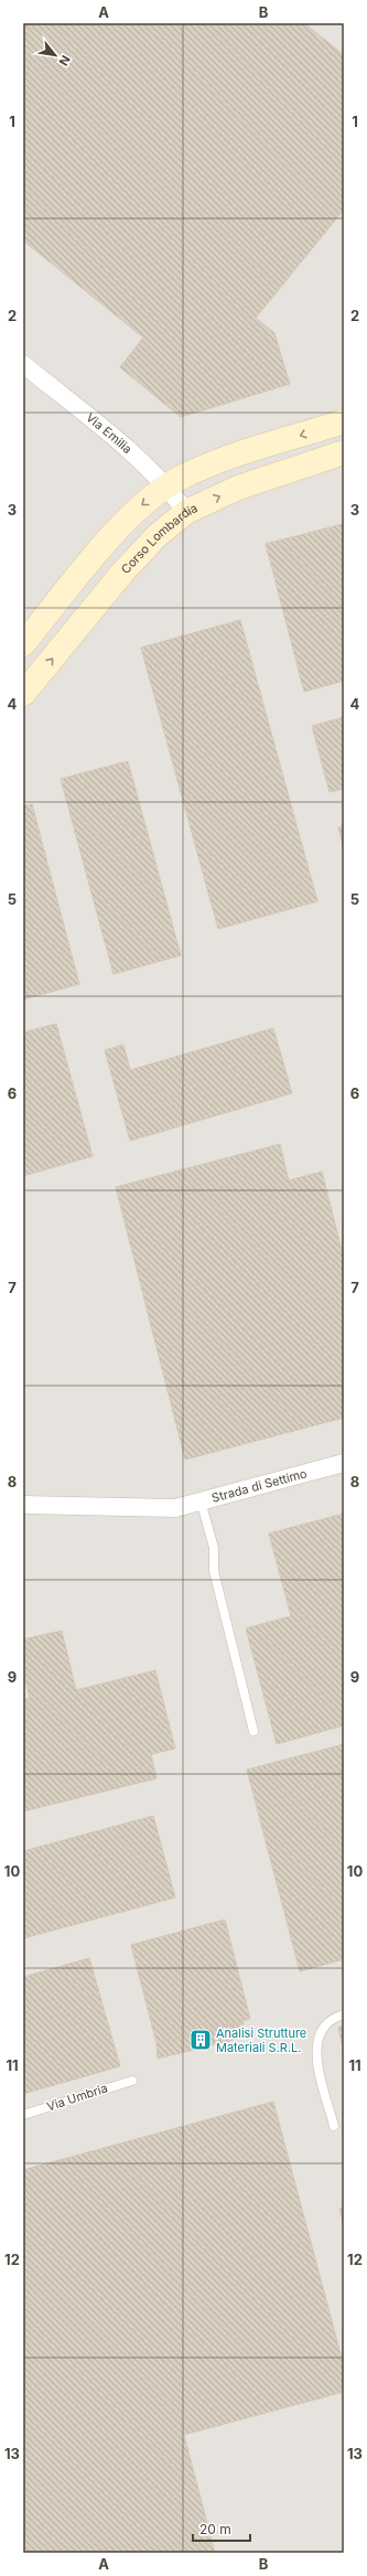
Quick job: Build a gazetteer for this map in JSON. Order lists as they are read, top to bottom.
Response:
{
  "streets": {
    "street": ["Via Emilia", "Corso Lombardia", "Strada di Settimo"],
    "lane": ["Via Umbria"]
  },
  "crossings": [
    ["Via Emilia", "Corso Lombardia"]
  ],
  "places": {
    "building": ["Analisi Strutture Materiali S.R.L."]
  },
  "scale_bar": "20 m",
  "north": "bottom right",
  "grid": {
    "columns": ["A", "B"],
    "rows": [
      "1",
      "2",
      "3",
      "4",
      "5",
      "6",
      "7",
      "8",
      "9",
      "10",
      "11",
      "12",
      "13"
    ]
  }
}
